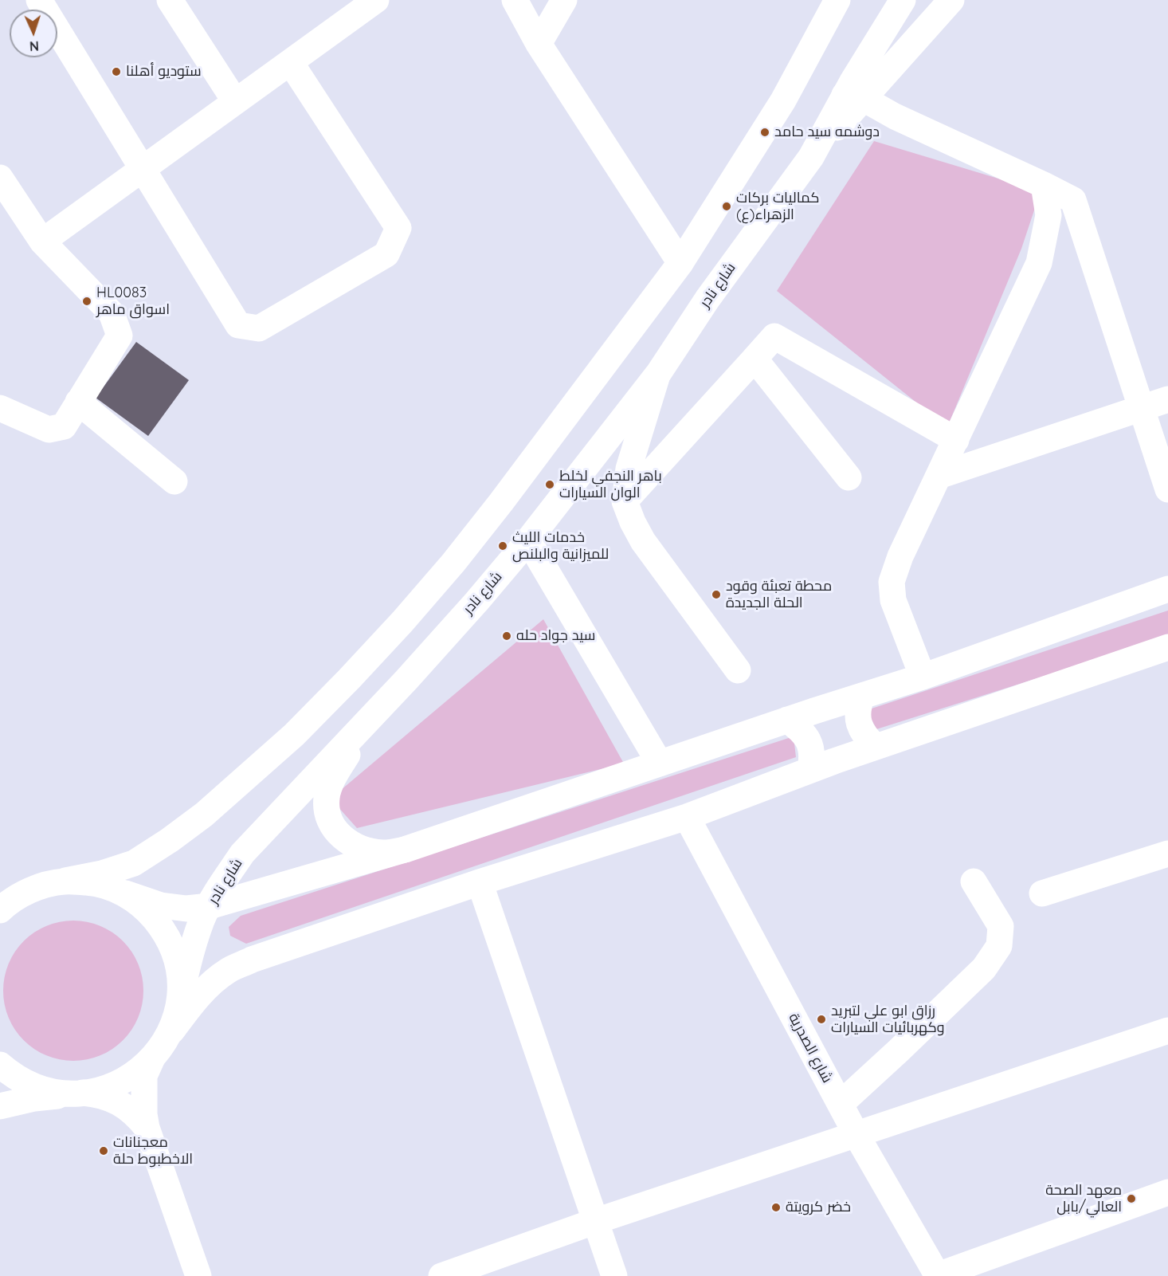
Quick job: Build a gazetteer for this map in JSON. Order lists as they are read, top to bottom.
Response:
{
  "streets": {
    "street": ["شارع نادر", "شارع الصدرية"]
  },
  "places": [
    "ستوديو أهلنا",
    "دوشمه سيد حامد",
    "كماليات بركات الزهراء(ع)",
    "HL0083 اسواق ماهر",
    "باهر النجفي لخلط الوان السيارات",
    "خدمات الليث للميزانية والبلنص",
    "محطة تعبئة وقود الحلة الجديدة",
    "سيد جواد حله",
    "رزاق ابو علي لتبريد وكهربائيات السيارات",
    "معجنانات الاخطبوط حلة",
    "معهد الصحة العالي/بابل",
    "خضر كرويتة"
  ],
  "north": "bottom"
}
